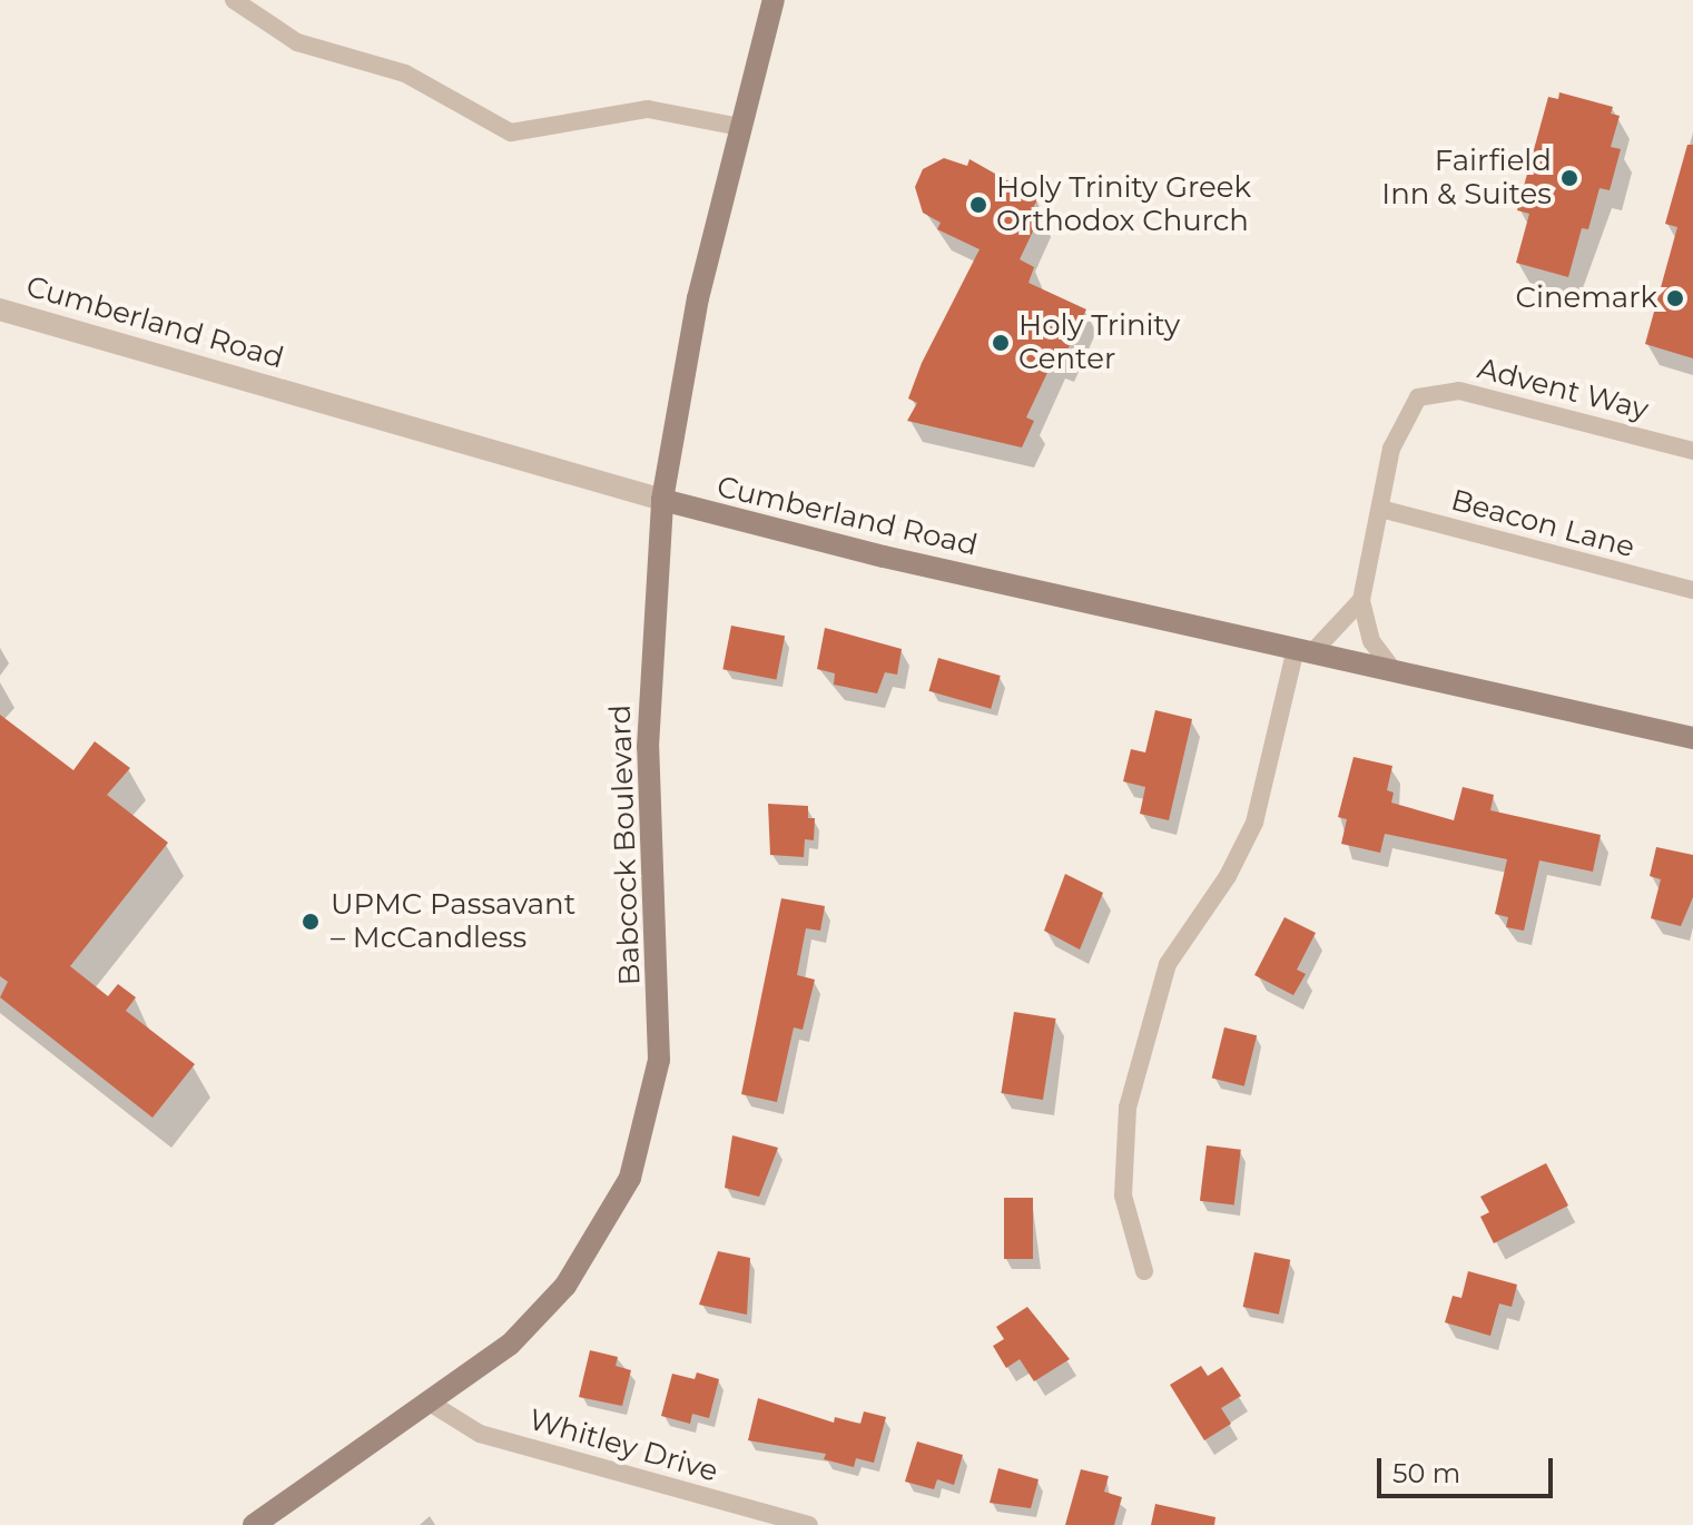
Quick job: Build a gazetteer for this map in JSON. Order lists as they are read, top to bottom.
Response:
{
  "streets": {
    "main road": ["Cumberland Road", "Babcock Boulevard"],
    "street": ["Advent Way", "Beacon Lane", "Whitley Drive"]
  },
  "crossings": [
    ["Cumberland Road", "Advent Way"],
    ["Cumberland Road", "Babcock Boulevard"],
    ["Advent Way", "Beacon Lane"],
    ["Babcock Boulevard", "Whitley Drive"]
  ],
  "places": [
    "Fairfield Inn & Suites",
    "Holy Trinity Greek Orthodox Church",
    "Cinemark",
    "Holy Trinity Center",
    "UPMC Passavant – McCandless"
  ],
  "scale_bar": "50 m"
}
